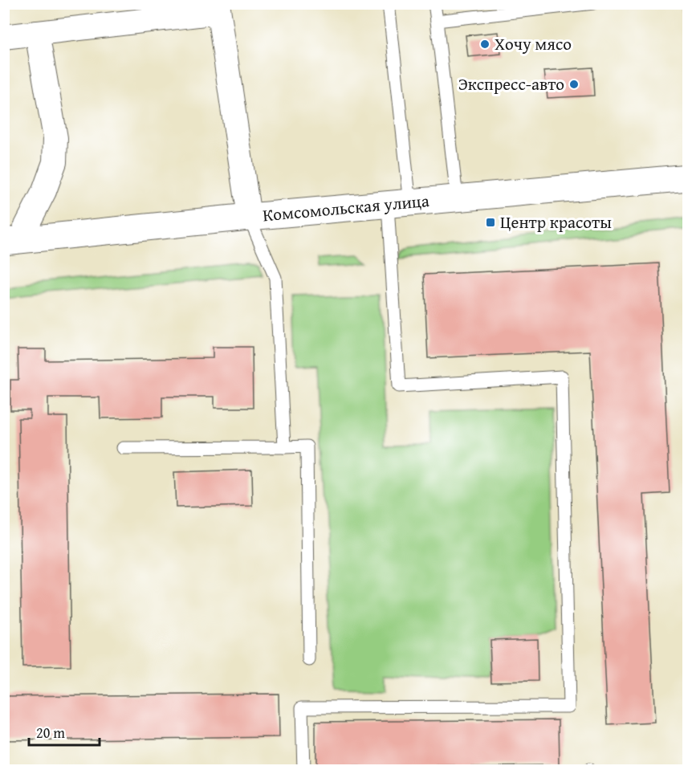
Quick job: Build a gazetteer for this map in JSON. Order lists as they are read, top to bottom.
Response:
{
  "streets": {
    "main road": ["Комсомольская улица"]
  },
  "places": {
    "other": ["Хочу мясо", "Экспресс-авто"],
    "transit": ["Центр красоты"]
  },
  "scale_bar": "20 m"
}
